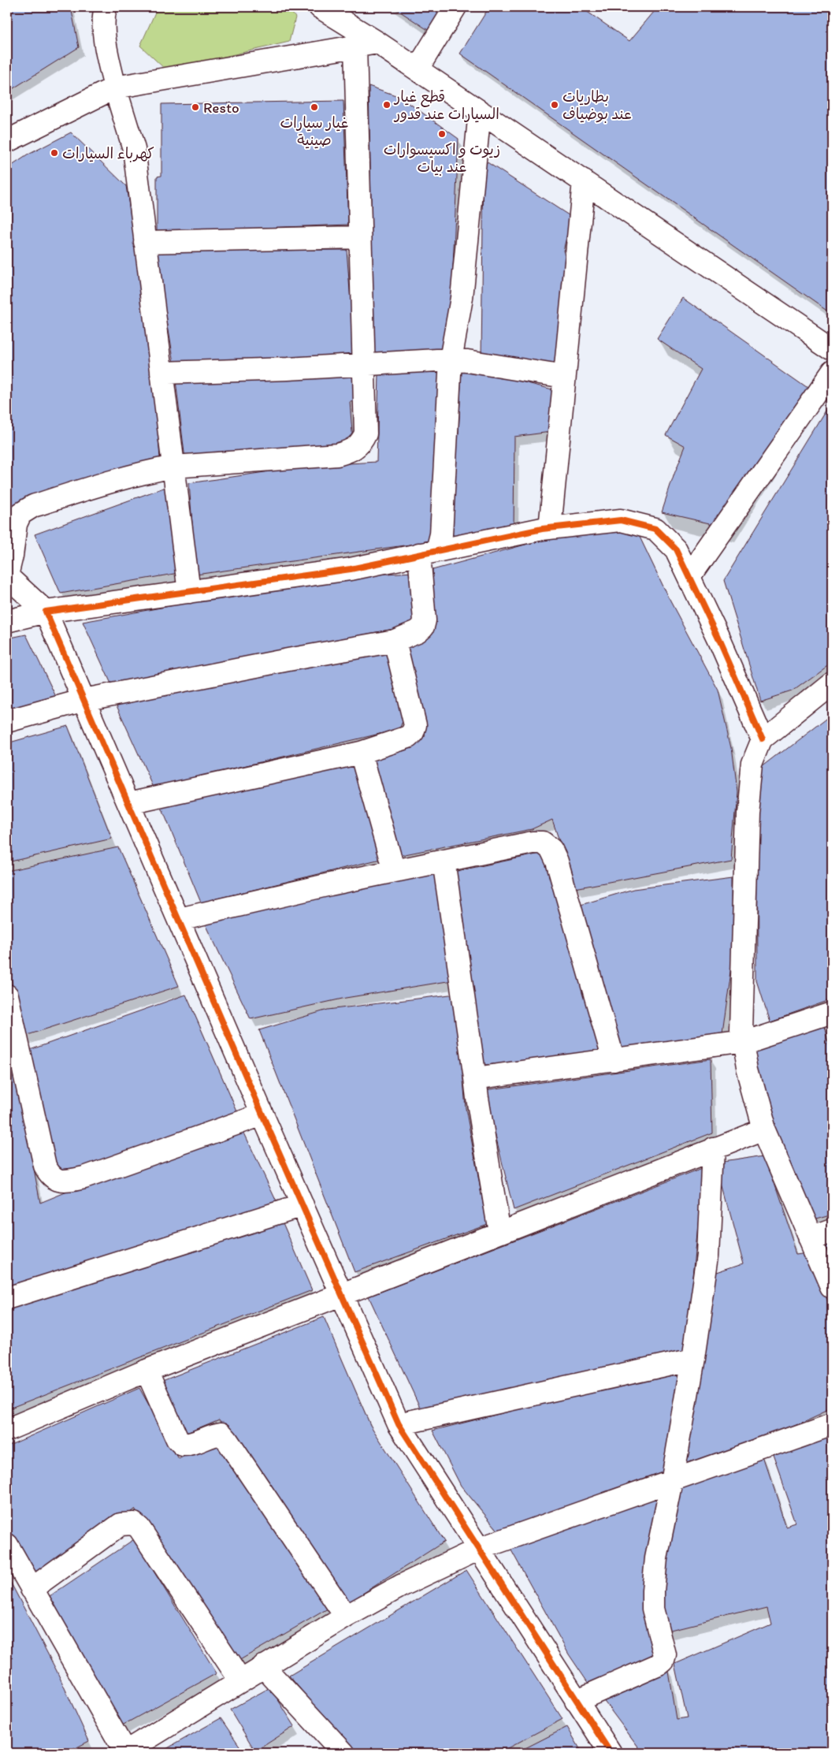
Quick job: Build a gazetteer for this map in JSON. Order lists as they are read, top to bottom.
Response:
{
  "places": [
    "قطع غيار السيارات عند قدور",
    "بطاريات عند بوضياف",
    "Resto",
    "غيار سيارات صينية",
    "زيوت و اكسيسوارات عند بيات",
    "كهرباء السيارات"
  ]
}
